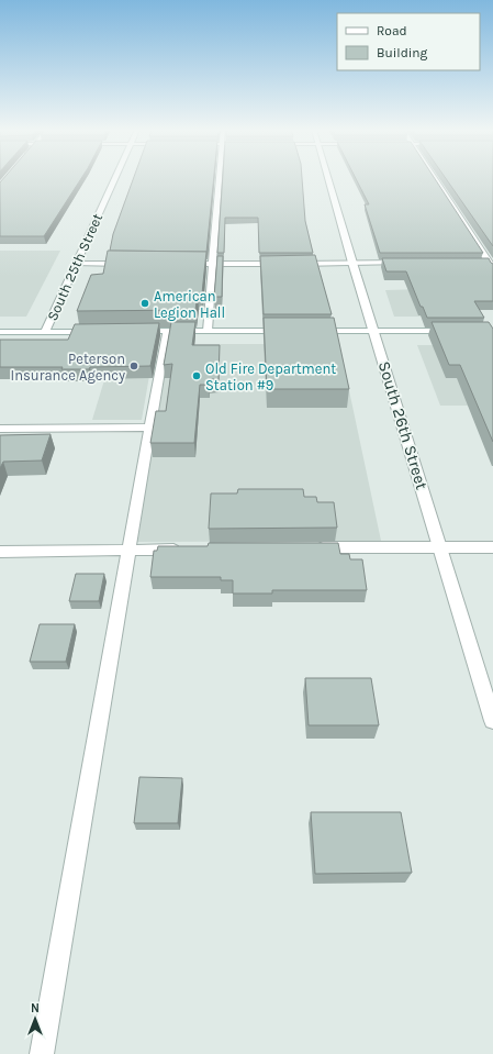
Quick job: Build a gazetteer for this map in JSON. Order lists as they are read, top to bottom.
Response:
{
  "streets": {
    "street": ["South 25th Street", "South 26th Street"]
  },
  "places": ["American Legion Hall", "Peterson Insurance Agency", "Old Fire Department Station #9"],
  "legend": ["Road", "Building"],
  "north": "top"
}
